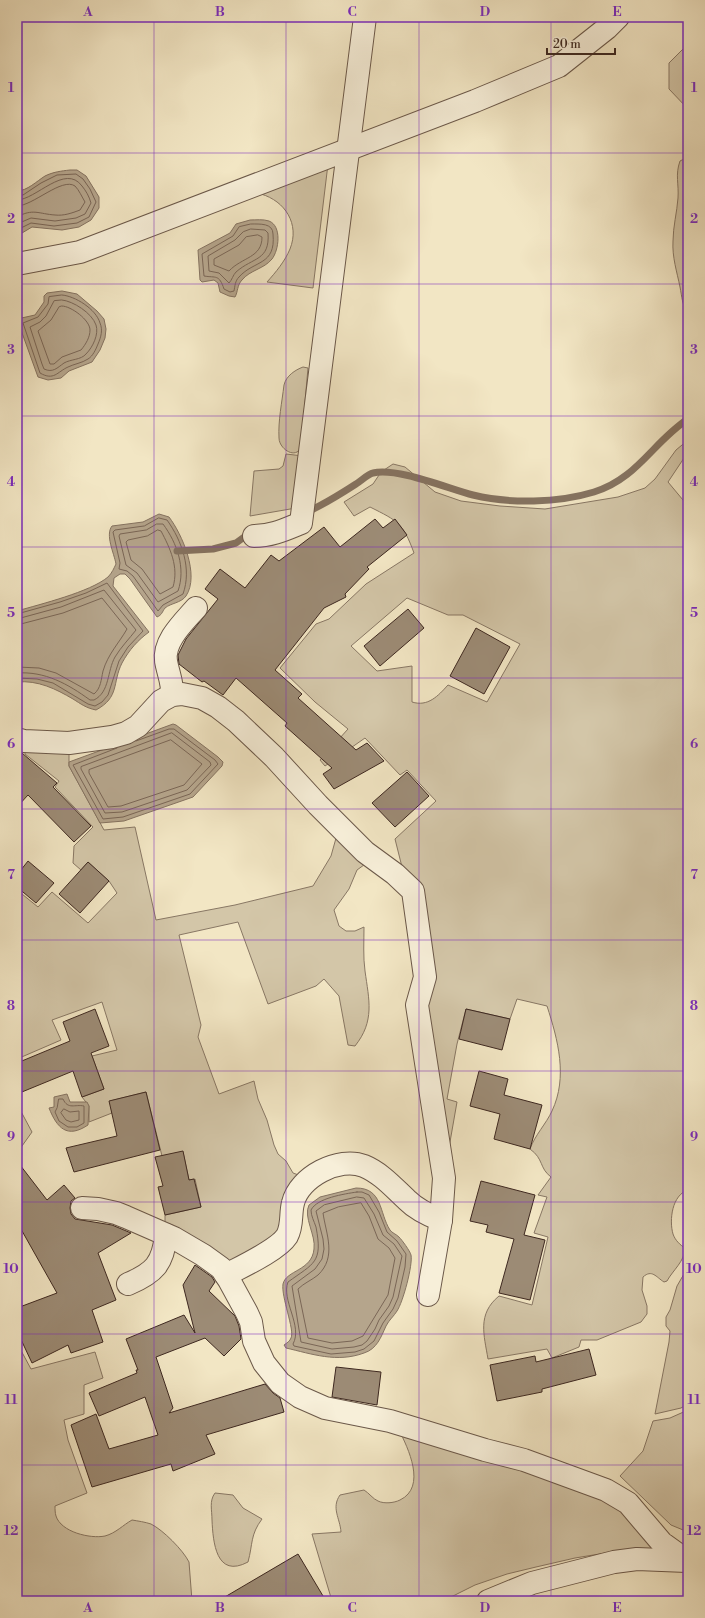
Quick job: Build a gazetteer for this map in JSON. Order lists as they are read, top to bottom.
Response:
{
  "scale_bar": "20 m",
  "grid": {
    "columns": [
      "A",
      "B",
      "C",
      "D",
      "E"
    ],
    "rows": [
      "1",
      "2",
      "3",
      "4",
      "5",
      "6",
      "7",
      "8",
      "9",
      "10",
      "11",
      "12"
    ]
  }
}
